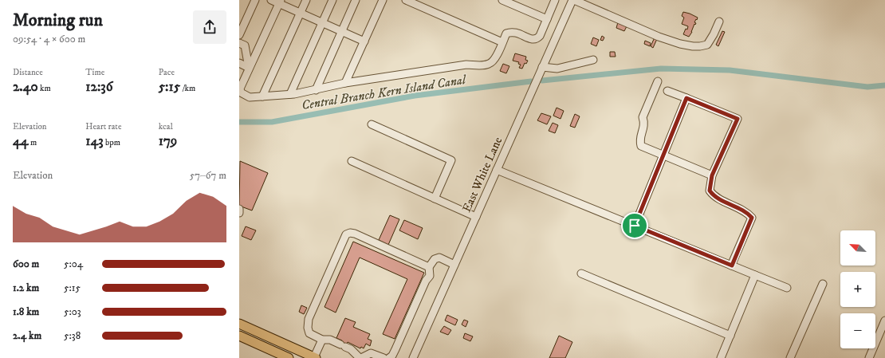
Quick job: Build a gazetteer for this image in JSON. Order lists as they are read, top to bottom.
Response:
{
  "streets": {
    "street": ["East White Lane"]
  },
  "water": ["Central Branch Kern Island Canal"],
  "north": "top left",
  "page": {
    "heading": ["Morning run", "09:54 · 4 × 600 m"],
    "stats": [
      ["Distance", "2.40 km"],
      ["Time", "12:36"],
      ["Pace", "5:15 /km"],
      ["Elevation", "44 m"],
      ["Heart rate", "143 bpm"],
      ["kcal", "179"]
    ],
    "chart": ["Elevation", "57–67 m"],
    "map_buttons": ["+", "−"],
    "list": [
      {
        "name": "600 m",
        "note": "5:04"
      },
      {
        "name": "1.2 km",
        "note": "5:15"
      },
      {
        "name": "1.8 km",
        "note": "5:03"
      },
      {
        "name": "2.4 km",
        "note": "5:38"
      }
    ]
  }
}
